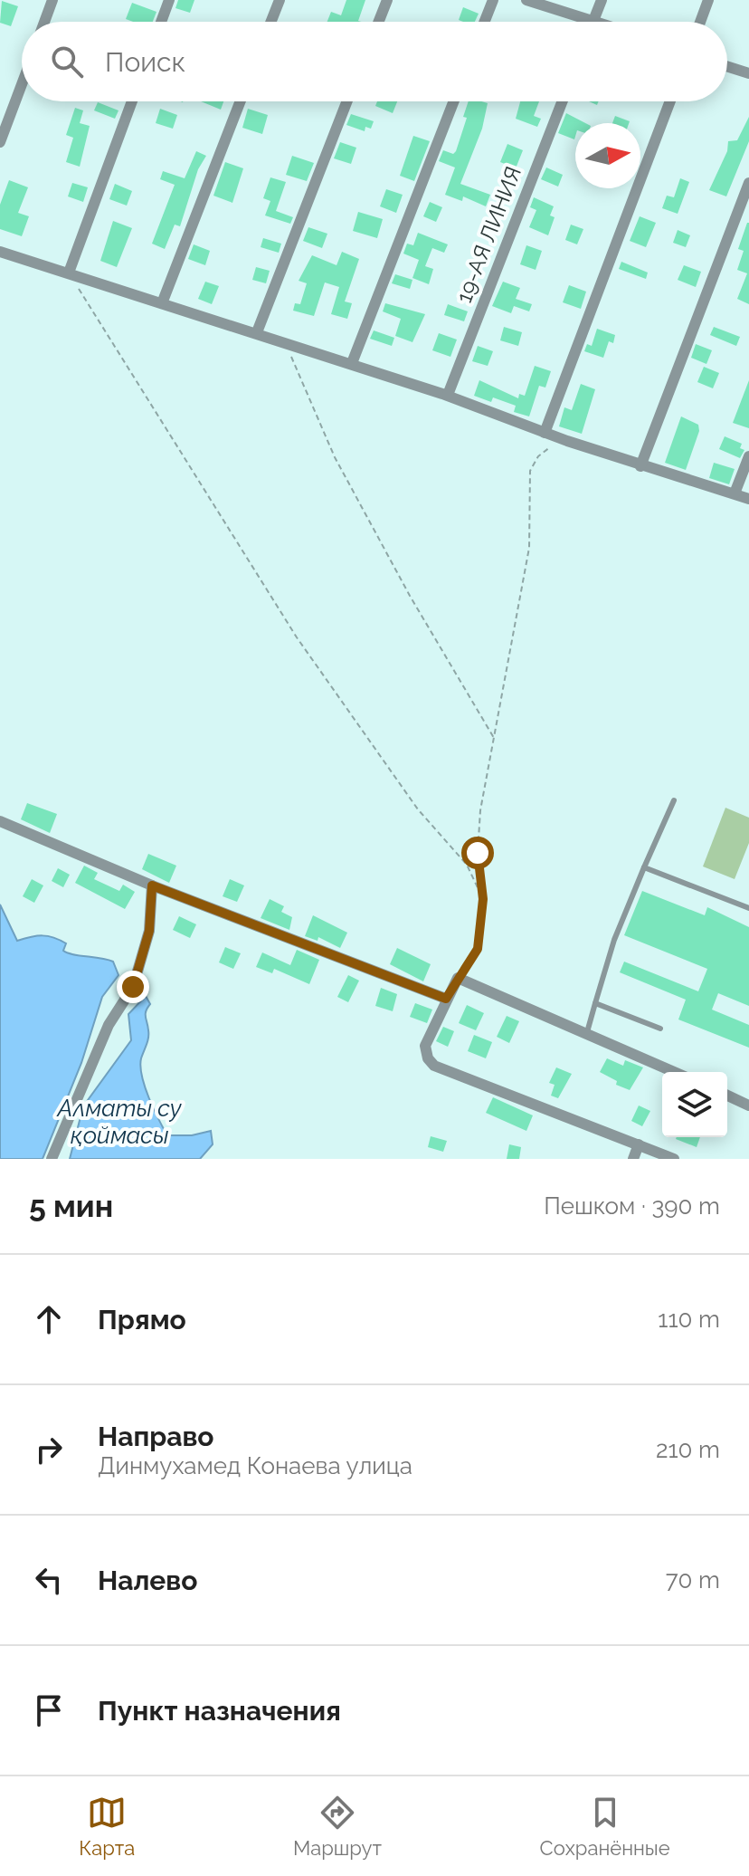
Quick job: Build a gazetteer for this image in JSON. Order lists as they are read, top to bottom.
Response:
{
  "streets": {
    "street": ["19-АЯ ЛИНИЯ"]
  },
  "water": ["Алматы су қоймасы"],
  "north": "right",
  "page": {
    "search": "Поиск",
    "heading": ["5 мин", "Пешком · 390 m"],
    "list": [
      ["Прямо", "110 m"],
      ["Направо", "Динмухамед Конаева улица", "210 m"],
      ["Налево", "70 m"],
      "Пункт назначения"
    ],
    "nav": ["Карта", "Маршрут", "Сохранённые"]
  }
}
